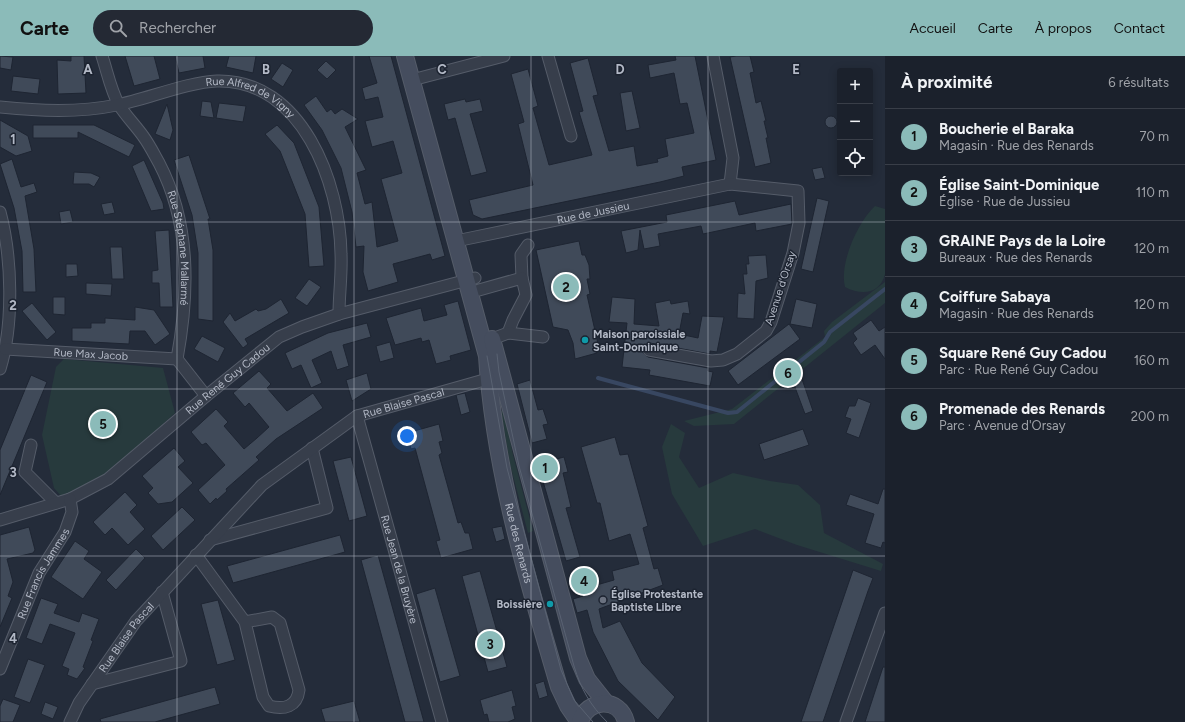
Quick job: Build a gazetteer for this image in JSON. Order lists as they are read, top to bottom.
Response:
{
  "streets": {
    "street": [
      "Rue Alfred de Vigny",
      "Rue de Jussieu",
      "Rue Stéphane Mallarmé",
      "Avenue d'Orsay",
      "Rue Max Jacob",
      "Rue René Guy Cadou",
      "Rue Blaise Pascal",
      "Rue des Renards",
      "Rue Jean de la Bruyère",
      "Rue Francis Jammes"
    ]
  },
  "crossings": [
    ["Rue Alfred de Vigny", "Rue Stéphane Mallarmé"],
    ["Rue Alfred de Vigny", "Rue René Guy Cadou"],
    ["Rue de Jussieu", "Avenue d'Orsay"],
    ["Rue de Jussieu", "Rue des Renards"],
    ["Rue Stéphane Mallarmé", "Rue Max Jacob"],
    ["Rue René Guy Cadou", "Rue des Renards"],
    ["Rue René Guy Cadou", "Rue Francis Jammes"],
    ["Rue Blaise Pascal", "Rue des Renards"],
    ["Rue Blaise Pascal", "Rue Jean de la Bruyère"]
  ],
  "places": ["Maison paroissiale Saint-Dominique", "Église Protestante Baptiste Libre", "Boissière"],
  "page": {
    "header": "Carte",
    "search": "Rechercher",
    "nav": [
      "Accueil",
      "Carte",
      "À propos",
      "Contact"
    ],
    "heading": ["À proximité", "6 résultats"],
    "map_buttons": ["+", "−"],
    "list": [
      {
        "mark": "1",
        "name": "Boucherie el Baraka",
        "note": "Magasin · Rue des Renards",
        "value": "70 m"
      },
      {
        "mark": "2",
        "name": "Église Saint-Dominique",
        "note": "Église · Rue de Jussieu",
        "value": "110 m"
      },
      {
        "mark": "3",
        "name": "GRAINE Pays de la Loire",
        "note": "Bureaux · Rue des Renards",
        "value": "120 m"
      },
      {
        "mark": "4",
        "name": "Coiffure Sabaya",
        "note": "Magasin · Rue des Renards",
        "value": "120 m"
      },
      {
        "mark": "5",
        "name": "Square René Guy Cadou",
        "note": "Parc · Rue René Guy Cadou",
        "value": "160 m"
      },
      {
        "mark": "6",
        "name": "Promenade des Renards",
        "note": "Parc · Avenue d'Orsay",
        "value": "200 m"
      }
    ],
    "pins": [
      "2",
      "6",
      "5",
      "1",
      "4",
      "3"
    ]
  },
  "grid": {
    "columns": [
      "A",
      "B",
      "C",
      "D",
      "E"
    ],
    "rows": [
      "1",
      "2",
      "3",
      "4"
    ]
  }
}
